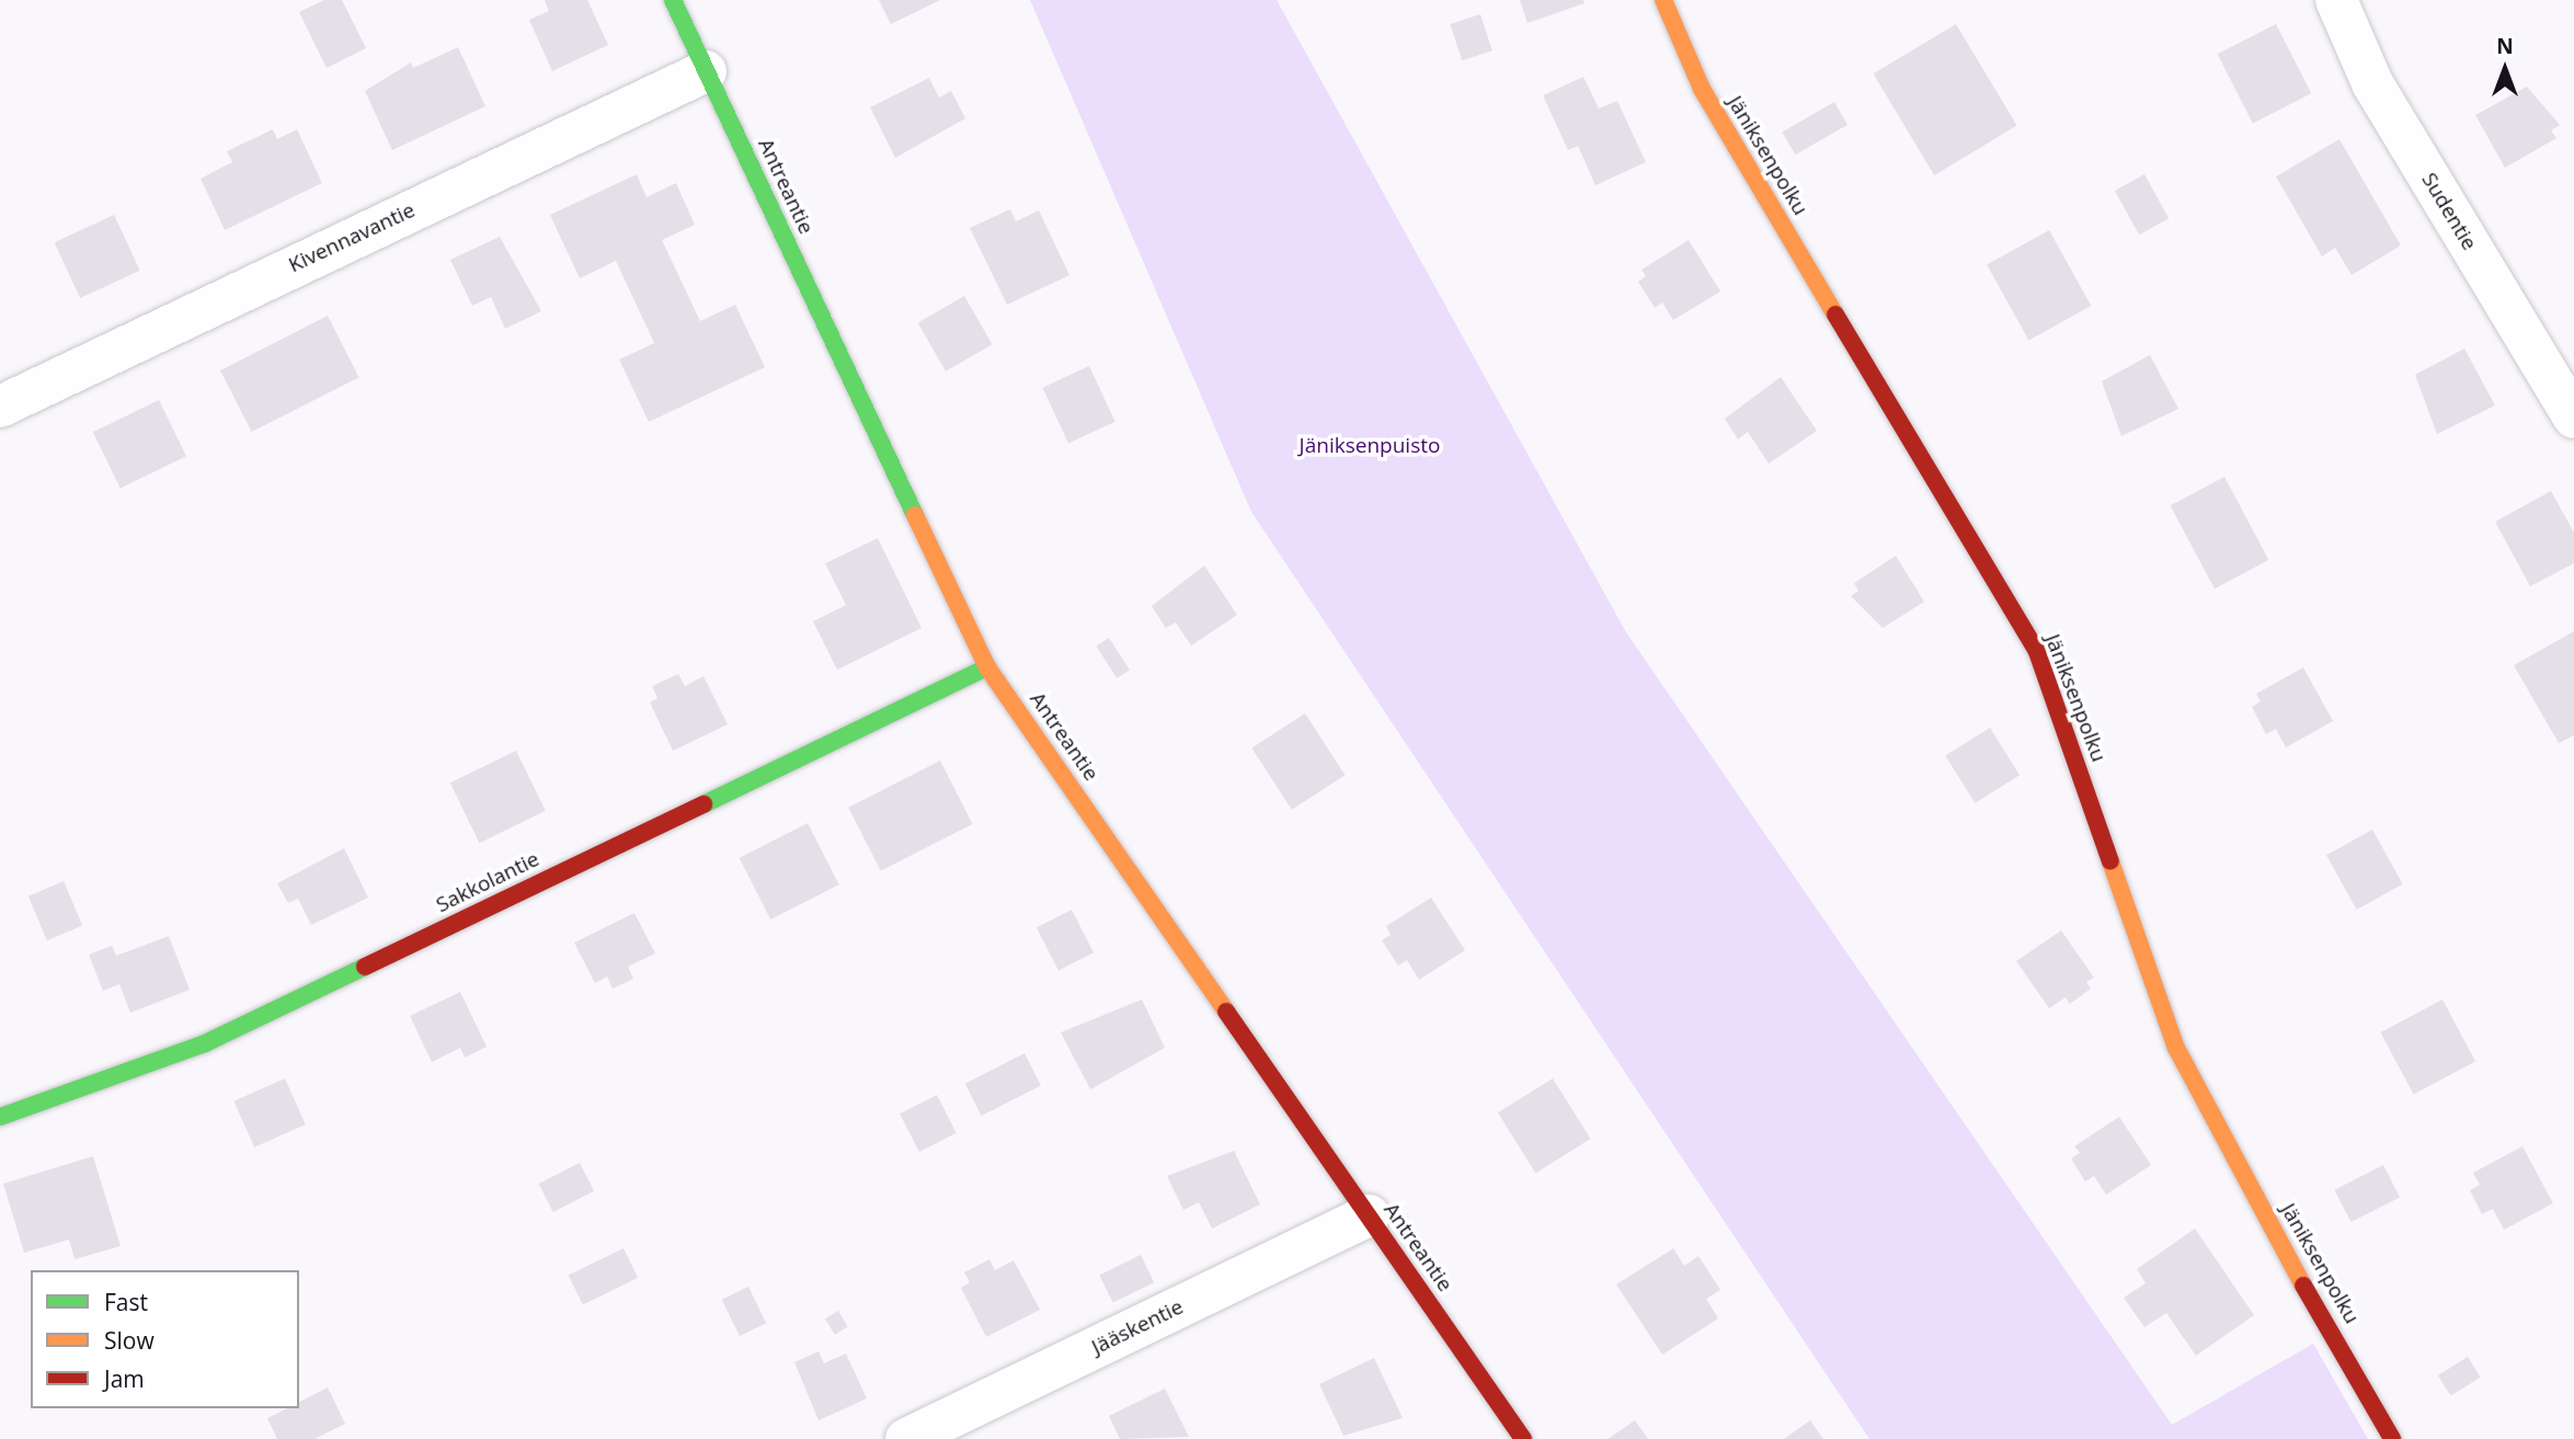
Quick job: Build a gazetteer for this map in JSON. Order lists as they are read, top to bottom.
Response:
{
  "streets": {
    "street": [
      "Jäniksenpolku",
      "Antreantie",
      "Sudentie",
      "Kivennavantie",
      "Sakkolantie",
      "Jääskentie"
    ]
  },
  "crossings": [
    ["Antreantie", "Kivennavantie"],
    ["Antreantie", "Sakkolantie"],
    ["Antreantie", "Jääskentie"]
  ],
  "parks": ["Jäniksenpuisto"],
  "legend": ["Fast", "Slow", "Jam"],
  "north": "top"
}
